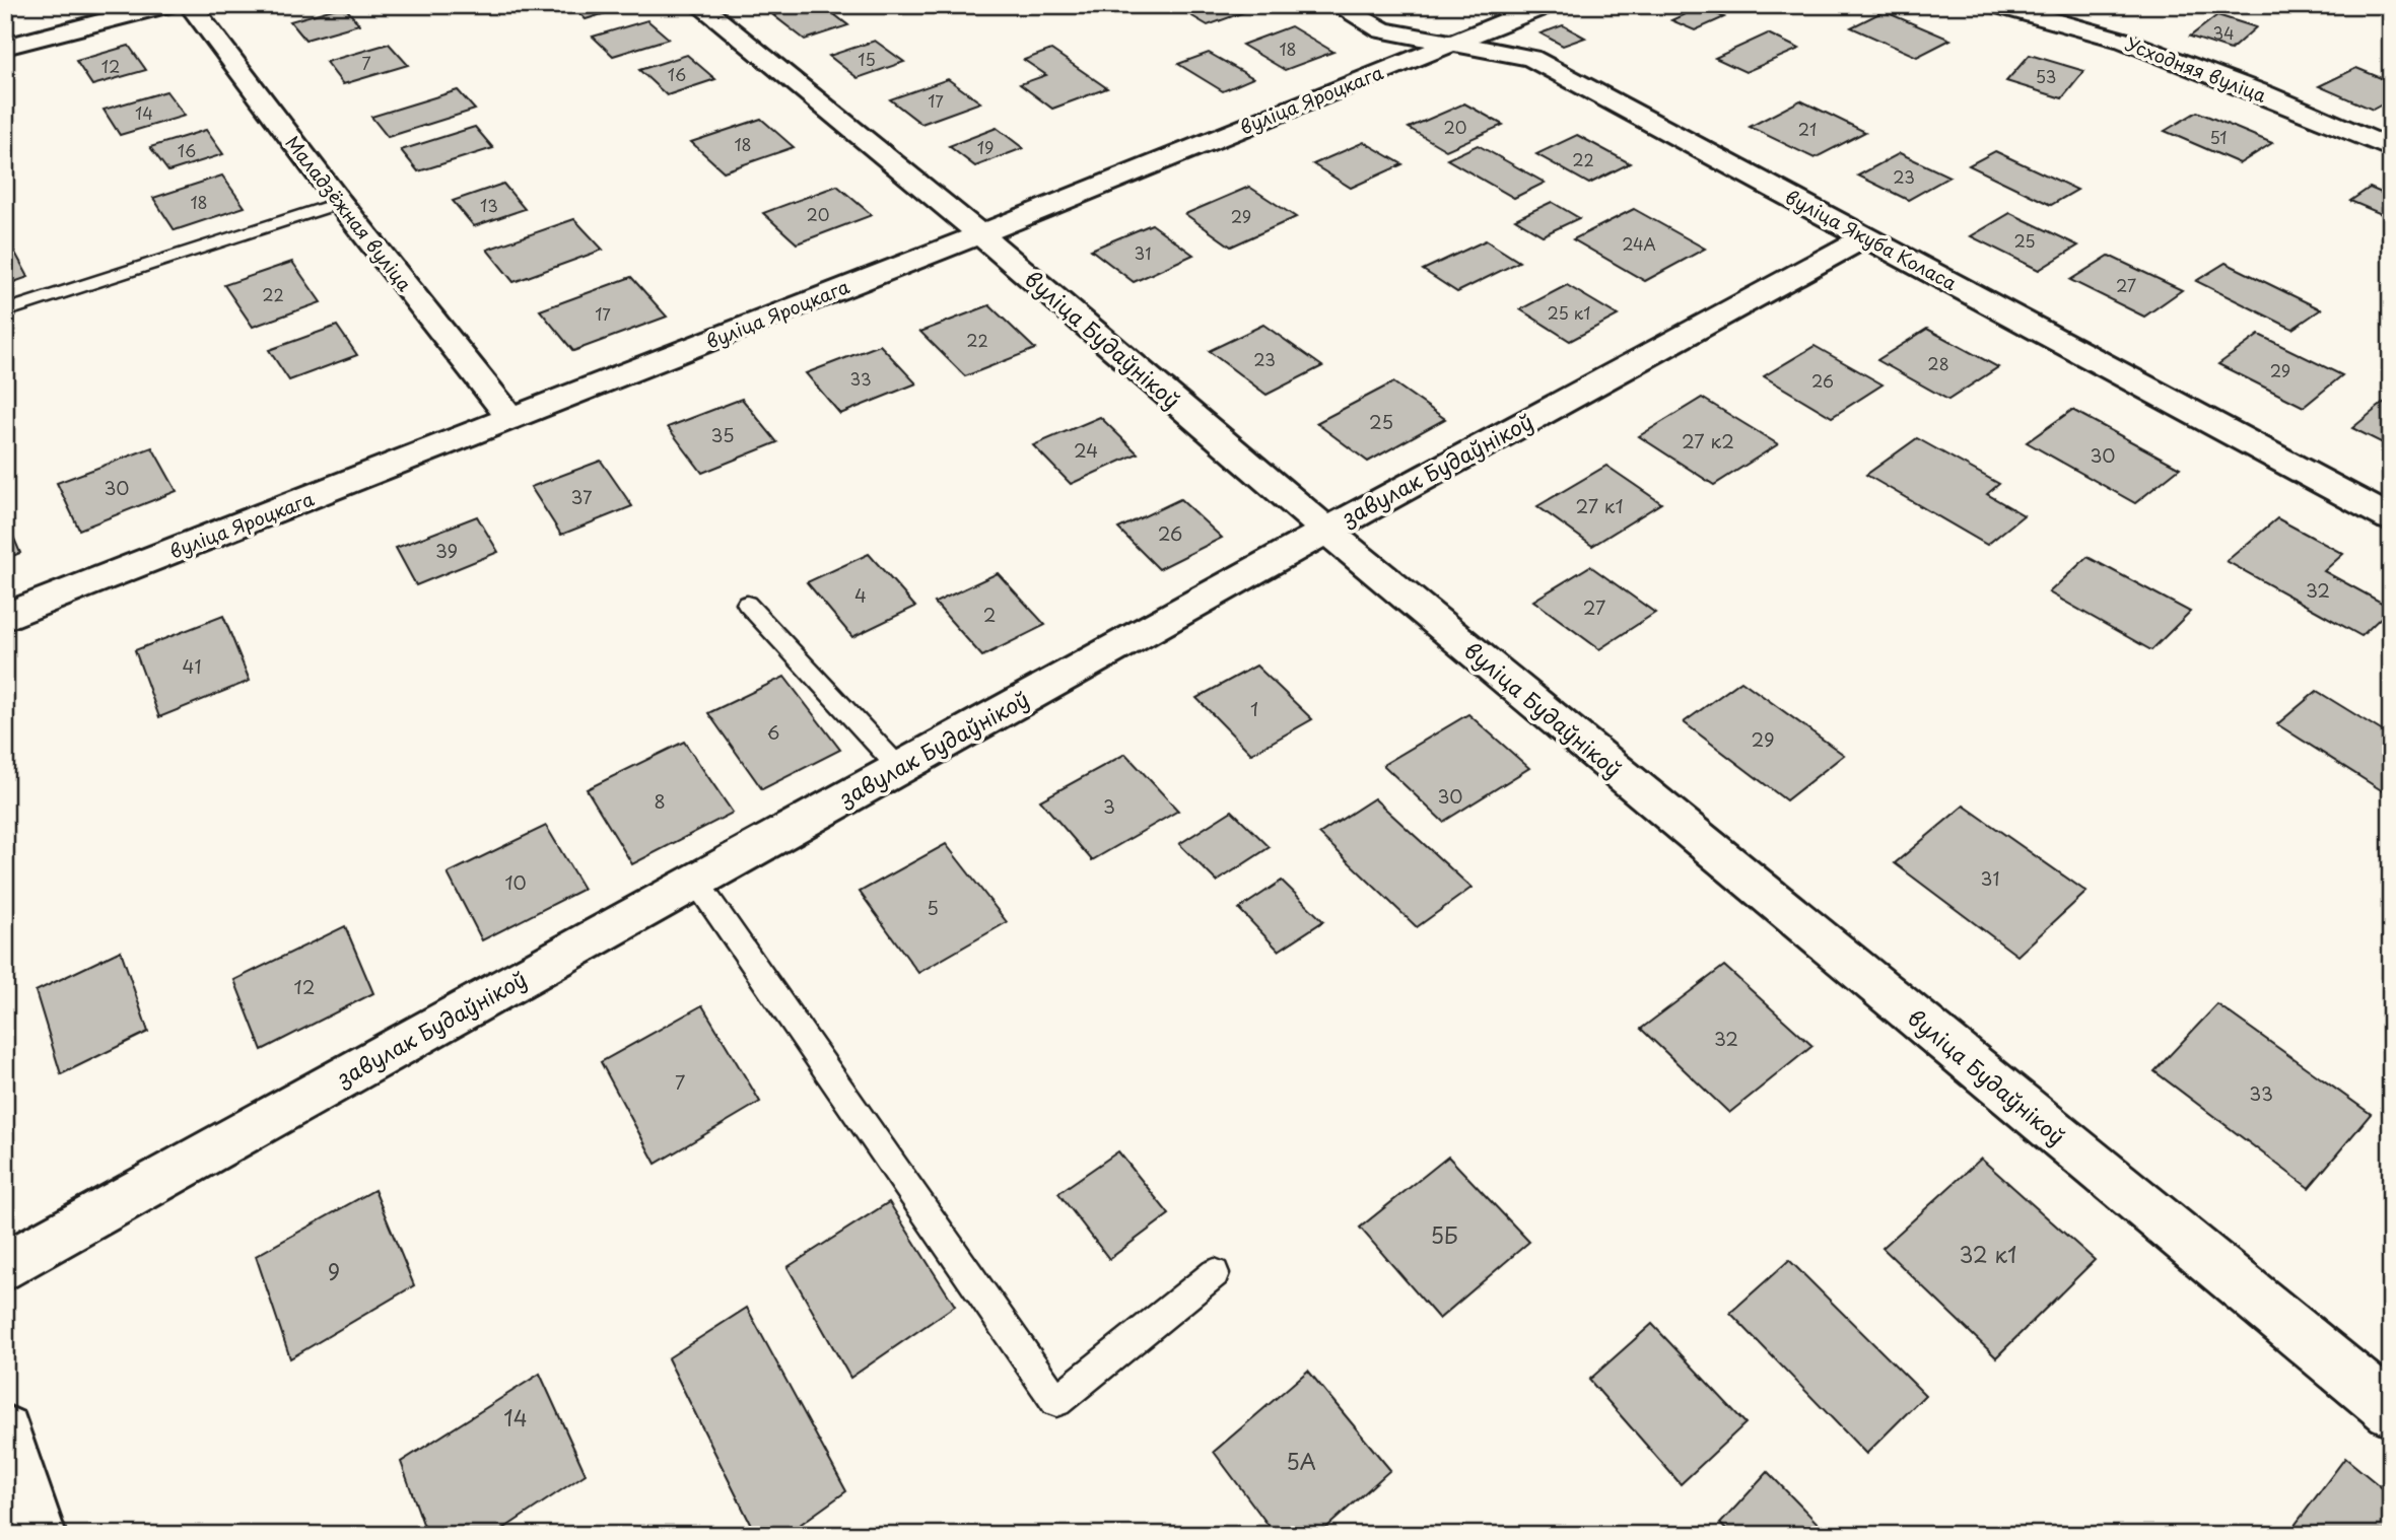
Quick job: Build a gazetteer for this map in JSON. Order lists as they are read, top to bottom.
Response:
{
  "streets": {
    "street": [
      "Усходняя вуліца",
      "вуліца Яроцкага",
      "Маладзёжная вуліца",
      "вуліца Якуба Коласа",
      "вуліца Будаўнікоў",
      "завулак Будаўнікоў"
    ]
  },
  "crossings": [
    ["вуліца Яроцкага", "Маладзёжная вуліца"],
    ["вуліца Яроцкага", "вуліца Якуба Коласа"],
    ["вуліца Яроцкага", "вуліца Будаўнікоў"],
    ["вуліца Якуба Коласа", "завулак Будаўнікоў"],
    ["вуліца Будаўнікоў", "завулак Будаўнікоў"]
  ],
  "house_numbers": [
    "34",
    "18",
    "15",
    "7",
    "12",
    "16",
    "53",
    "17",
    "14",
    "20",
    "21",
    "51",
    "18",
    "19",
    "16",
    "22",
    "23",
    "18",
    "13",
    "20",
    "29",
    "25",
    "24А",
    "31",
    "27",
    "22",
    "25 к1",
    "17",
    "22",
    "23",
    "28",
    "29",
    "33",
    "26",
    "25",
    "35",
    "27 к2",
    "24",
    "30",
    "30",
    "37",
    "27 к1",
    "26",
    "39",
    "32",
    "4",
    "27",
    "2",
    "41",
    "1",
    "6",
    "29",
    "30",
    "8",
    "3",
    "31",
    "10",
    "5",
    "12",
    "32",
    "7",
    "33",
    "5Б",
    "32 к1",
    "9",
    "14",
    "5А"
  ]
}
